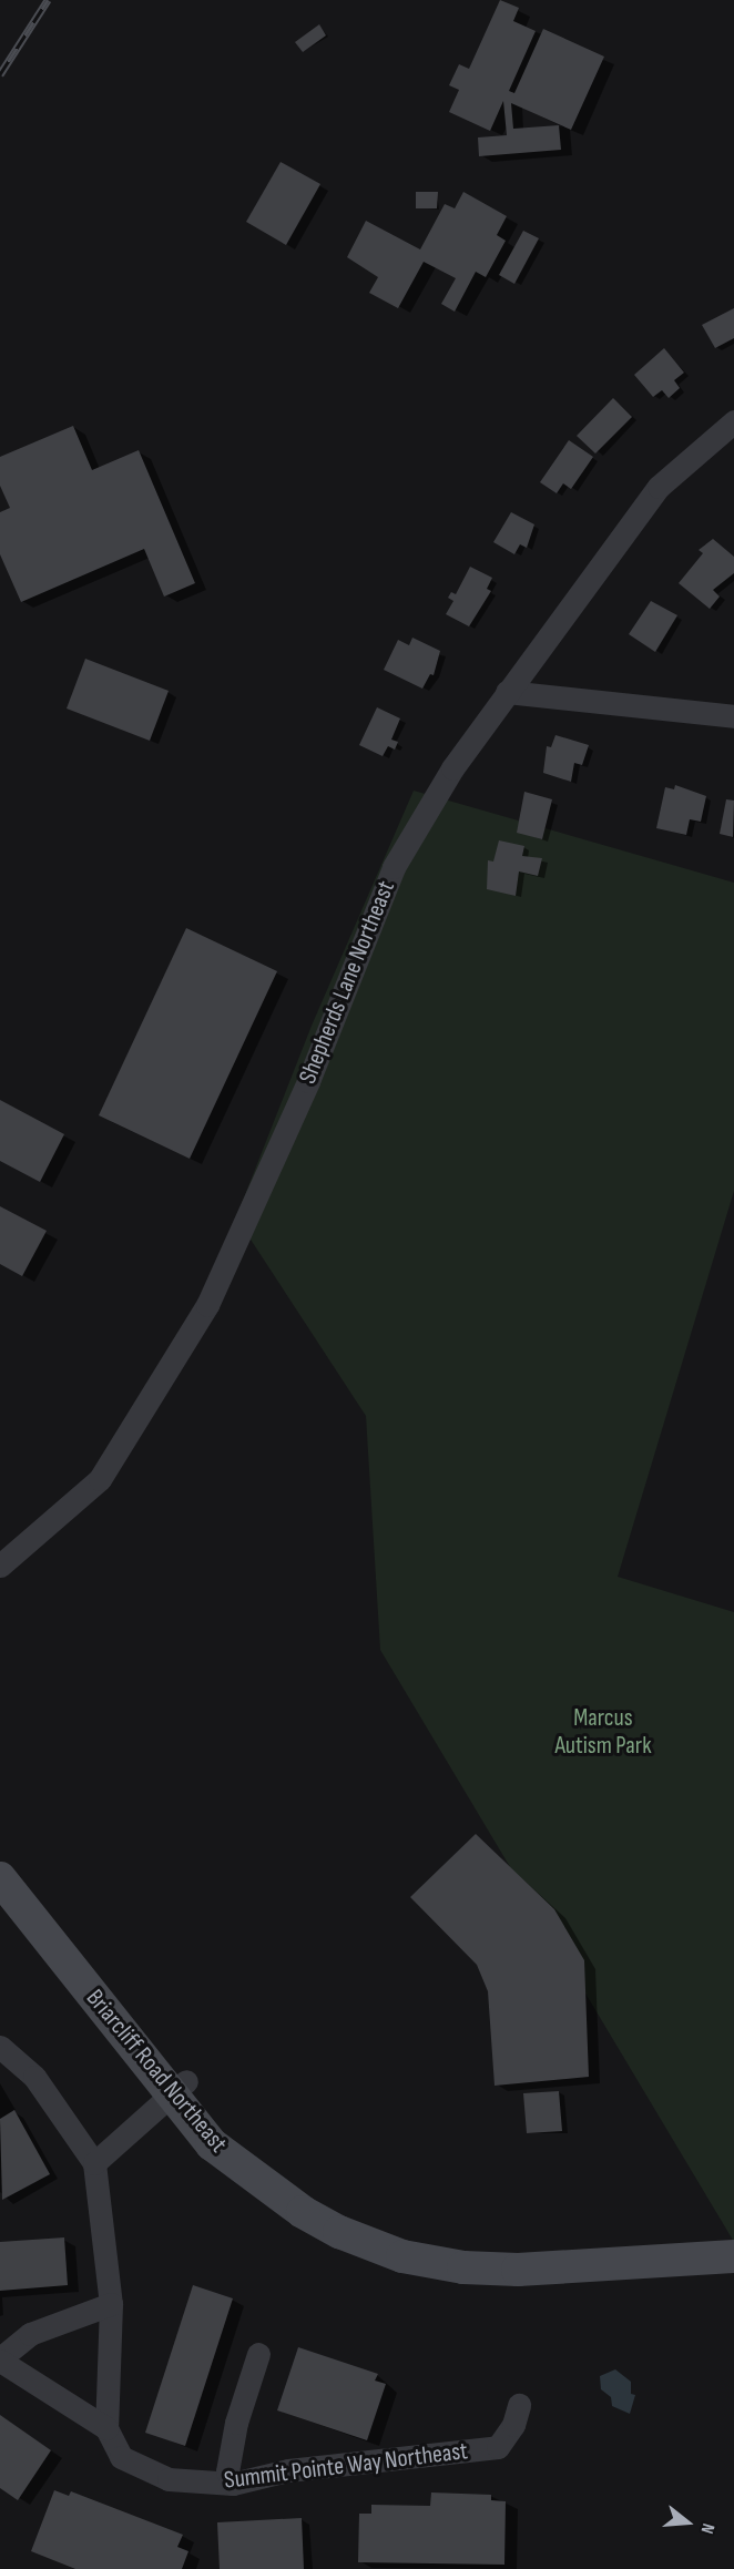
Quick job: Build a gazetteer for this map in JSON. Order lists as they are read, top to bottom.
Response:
{
  "streets": {
    "main road": ["Briarcliff Road Northeast"],
    "street": ["Shepherds Lane Northeast", "Summit Pointe Way Northeast"]
  },
  "parks": ["Marcus Autism Park"],
  "north": "right"
}
